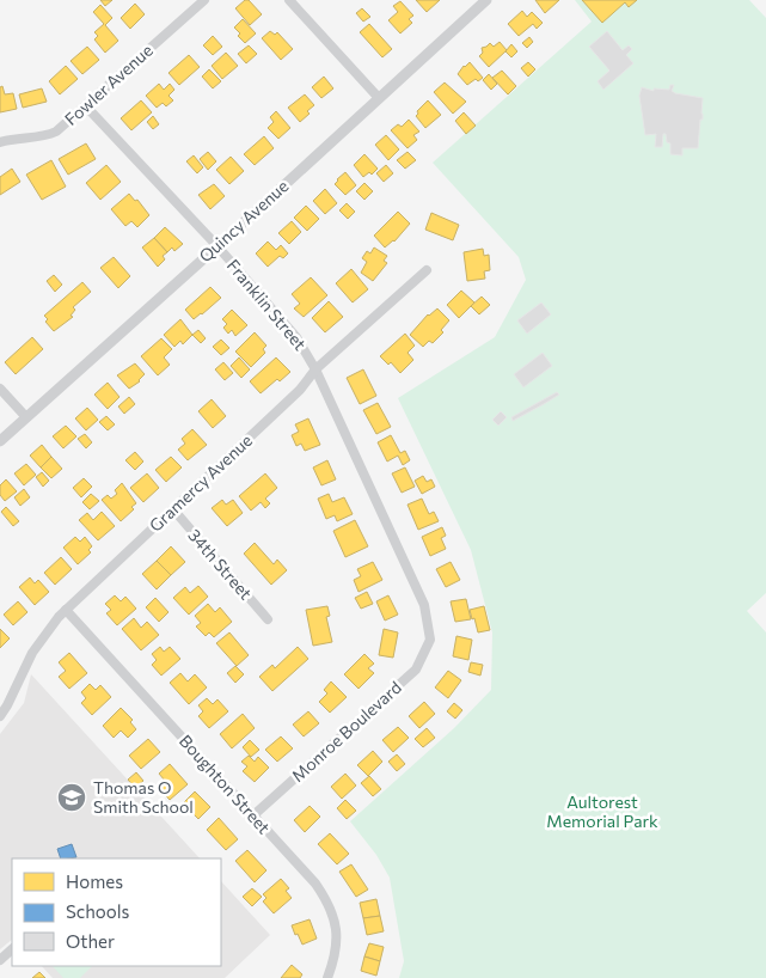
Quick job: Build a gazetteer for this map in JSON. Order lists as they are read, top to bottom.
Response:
{
  "streets": {
    "street": [
      "Fowler Avenue",
      "Quincy Avenue",
      "Franklin Street",
      "Gramercy Avenue",
      "34th Street",
      "Monroe Boulevard",
      "Boughton Street"
    ]
  },
  "crossings": [
    ["Fowler Avenue", "Franklin Street"],
    ["Quincy Avenue", "Franklin Street"],
    ["Franklin Street", "Gramercy Avenue"],
    ["Franklin Street", "Monroe Boulevard"],
    ["Gramercy Avenue", "34th Street"],
    ["Gramercy Avenue", "Boughton Street"],
    ["Monroe Boulevard", "Boughton Street"]
  ],
  "parks": ["Aultorest Memorial Park"],
  "places": {
    "school or university": ["Thomas O Smith School"]
  },
  "legend": ["Homes", "Schools", "Other"]
}
